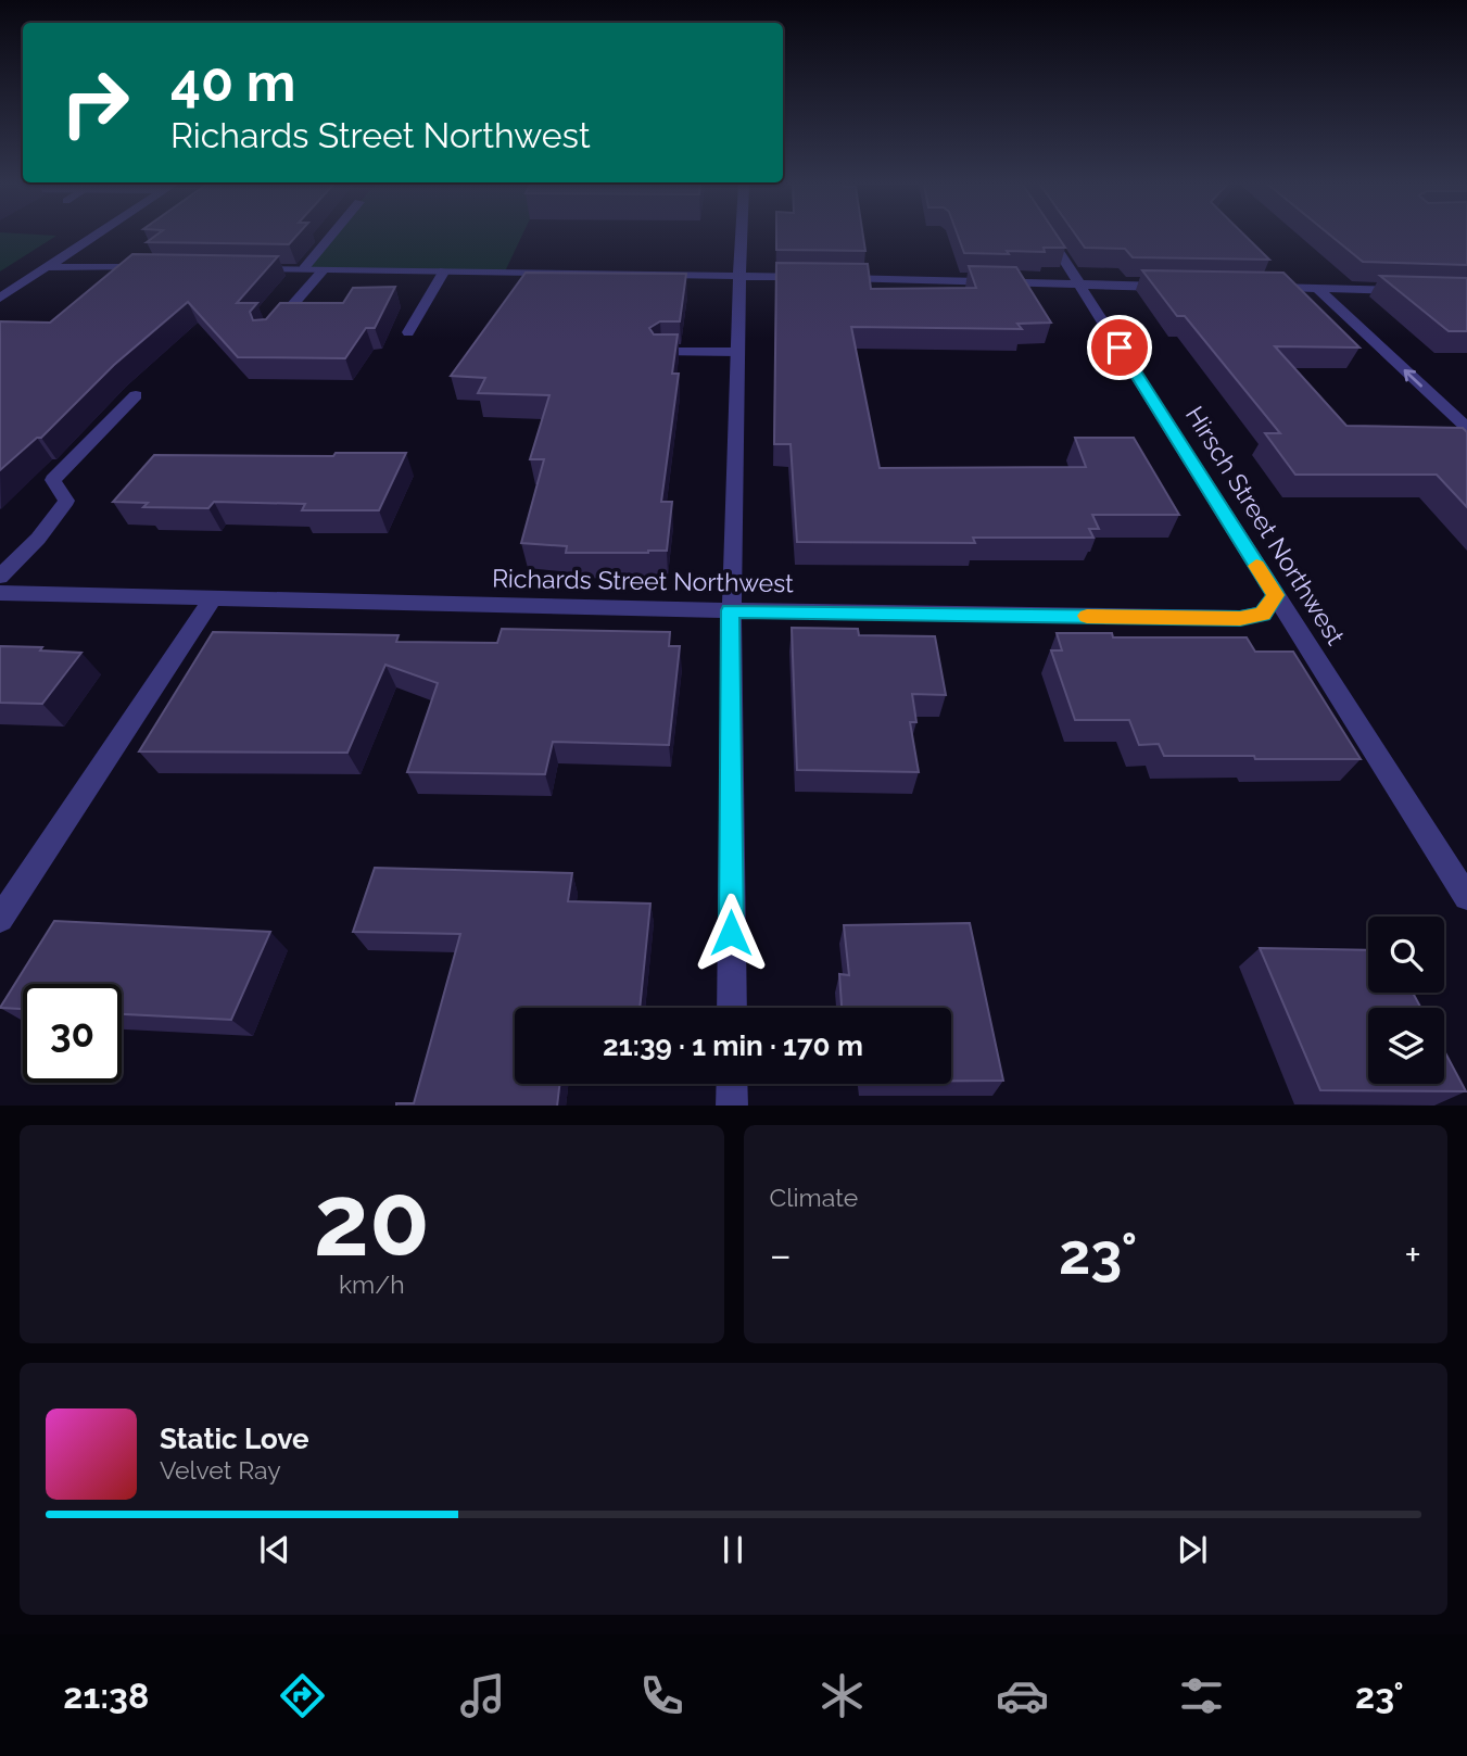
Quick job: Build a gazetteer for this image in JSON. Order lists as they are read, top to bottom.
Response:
{
  "streets": {
    "street": ["Hirsch Street Northwest", "Richards Street Northwest"]
  },
  "crossings": [
    ["Hirsch Street Northwest", "Richards Street Northwest"]
  ],
  "page": {
    "turn": ["40 m", "Richards Street Northwest"],
    "limit": "30",
    "trip": "21:39 · 1 min · 170 m",
    "tile": [
      ["20", "km/h"],
      "Climate"
    ],
    "heat": ["−", "23°", "+"],
    "song": ["Static Love", "Velvet Ray"],
    "tabs": ["21:38", "23°"]
  }
}
